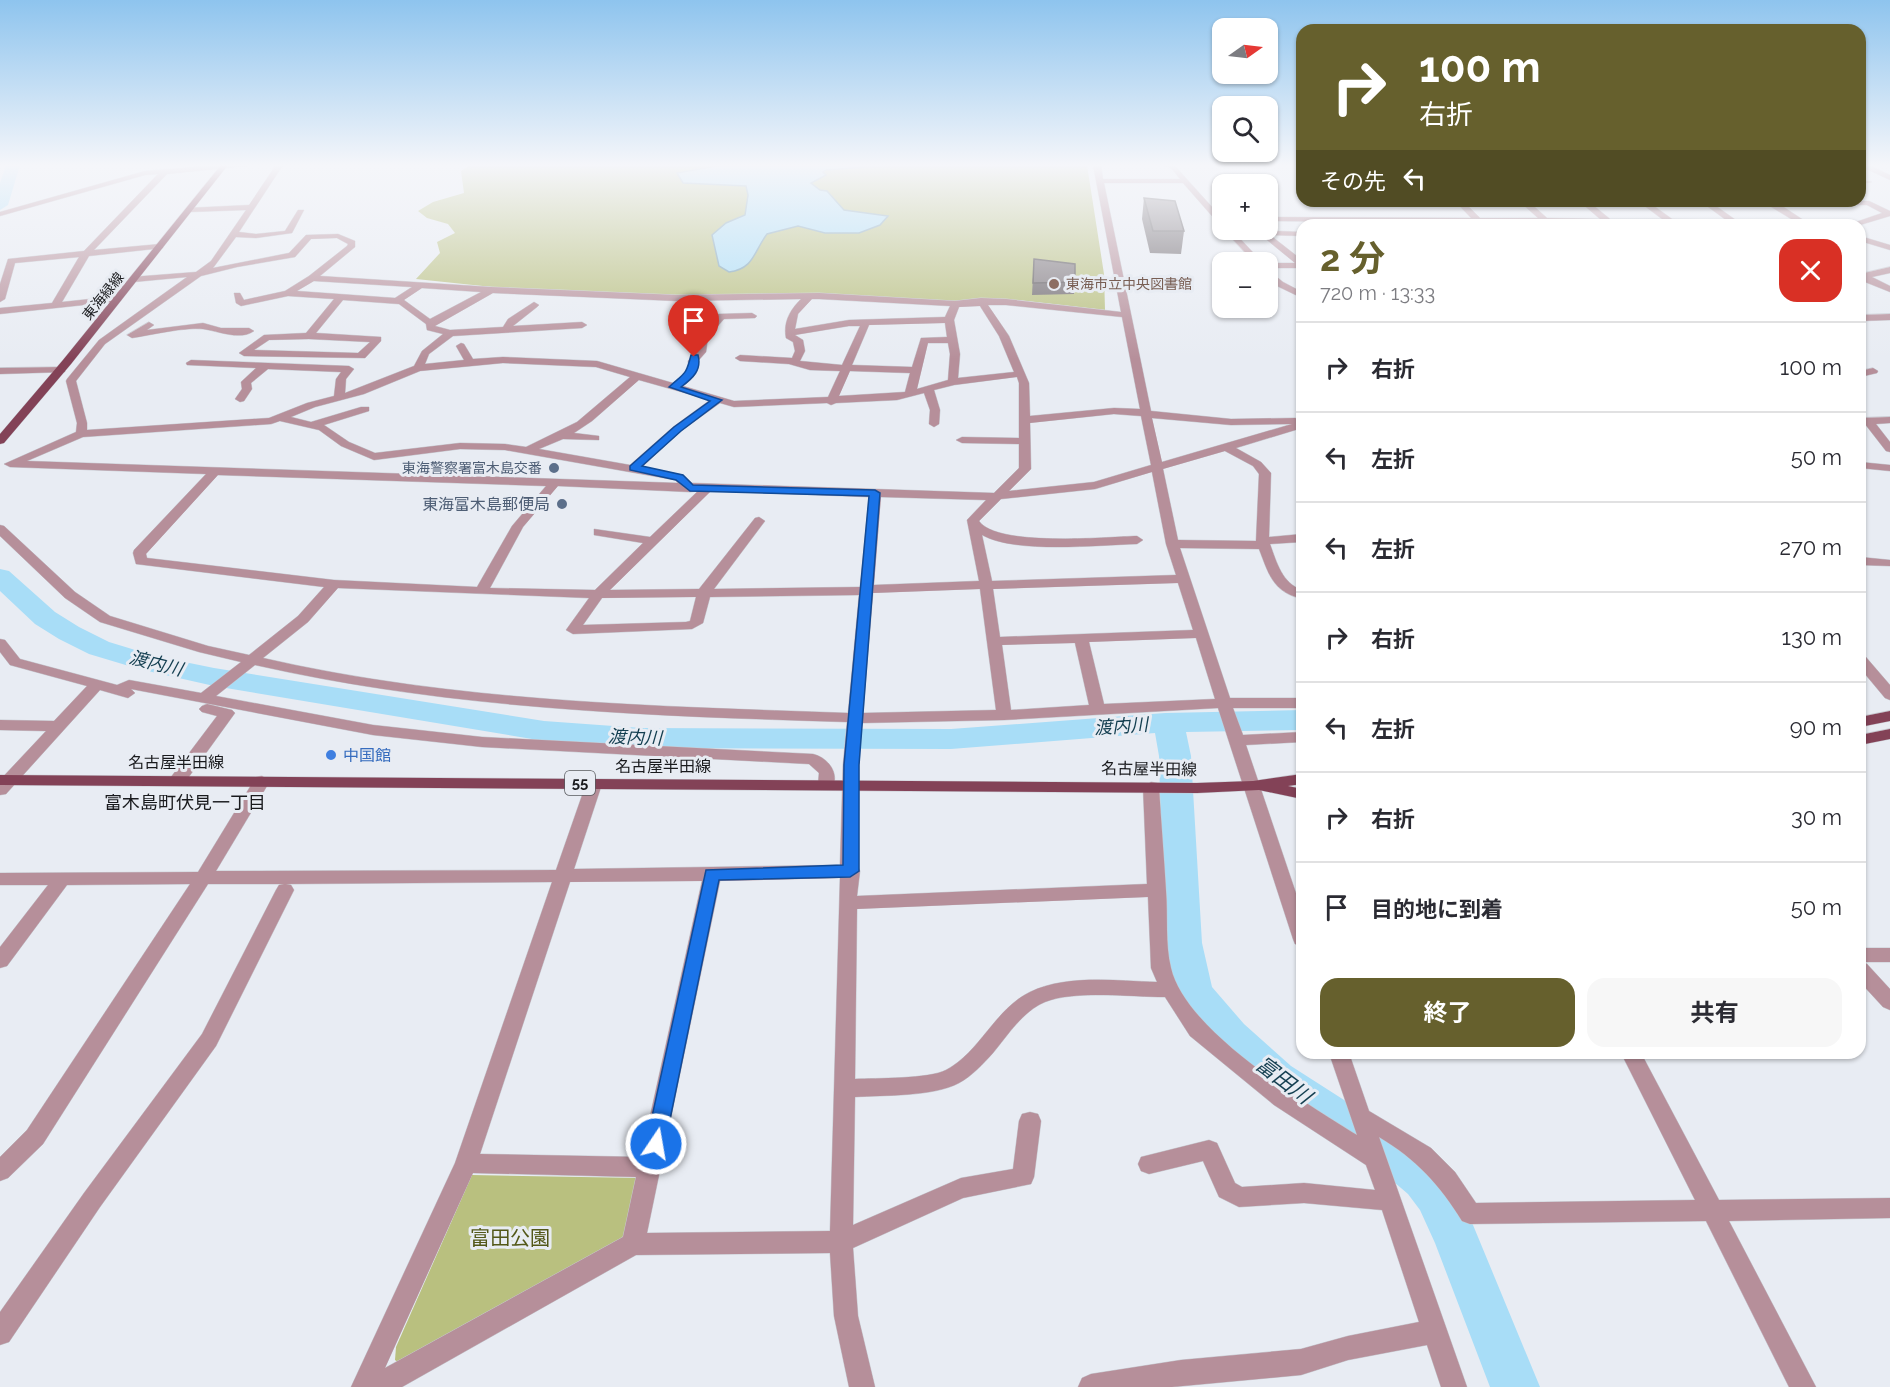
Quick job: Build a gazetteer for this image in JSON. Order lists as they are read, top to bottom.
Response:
{
  "streets": {
    "main road": ["東海緑線", "名古屋半田線", "55"]
  },
  "districts": ["富木島町伏見一丁目"],
  "water": ["渡内川", "富田川"],
  "parks": ["富田公園"],
  "places": [
    "東海市立中央図書館",
    "東海警察署富木島交番",
    "東海富木島郵便局",
    "中国館"
  ],
  "north": "right",
  "page": {
    "map_buttons": ["+", "−"],
    "turn": ["100 m", "右折"],
    "then": "その先",
    "heading": ["2 分", "720 m · 13:33"],
    "list": [
      {
        "name": "右折",
        "value": "100 m"
      },
      {
        "name": "左折",
        "value": "50 m"
      },
      {
        "name": "左折",
        "value": "270 m"
      },
      {
        "name": "右折",
        "value": "130 m"
      },
      {
        "name": "左折",
        "value": "90 m"
      },
      {
        "name": "右折",
        "value": "30 m"
      },
      {
        "name": "目的地に到着",
        "value": "50 m"
      }
    ],
    "buttons": ["終了", "共有"]
  }
}
